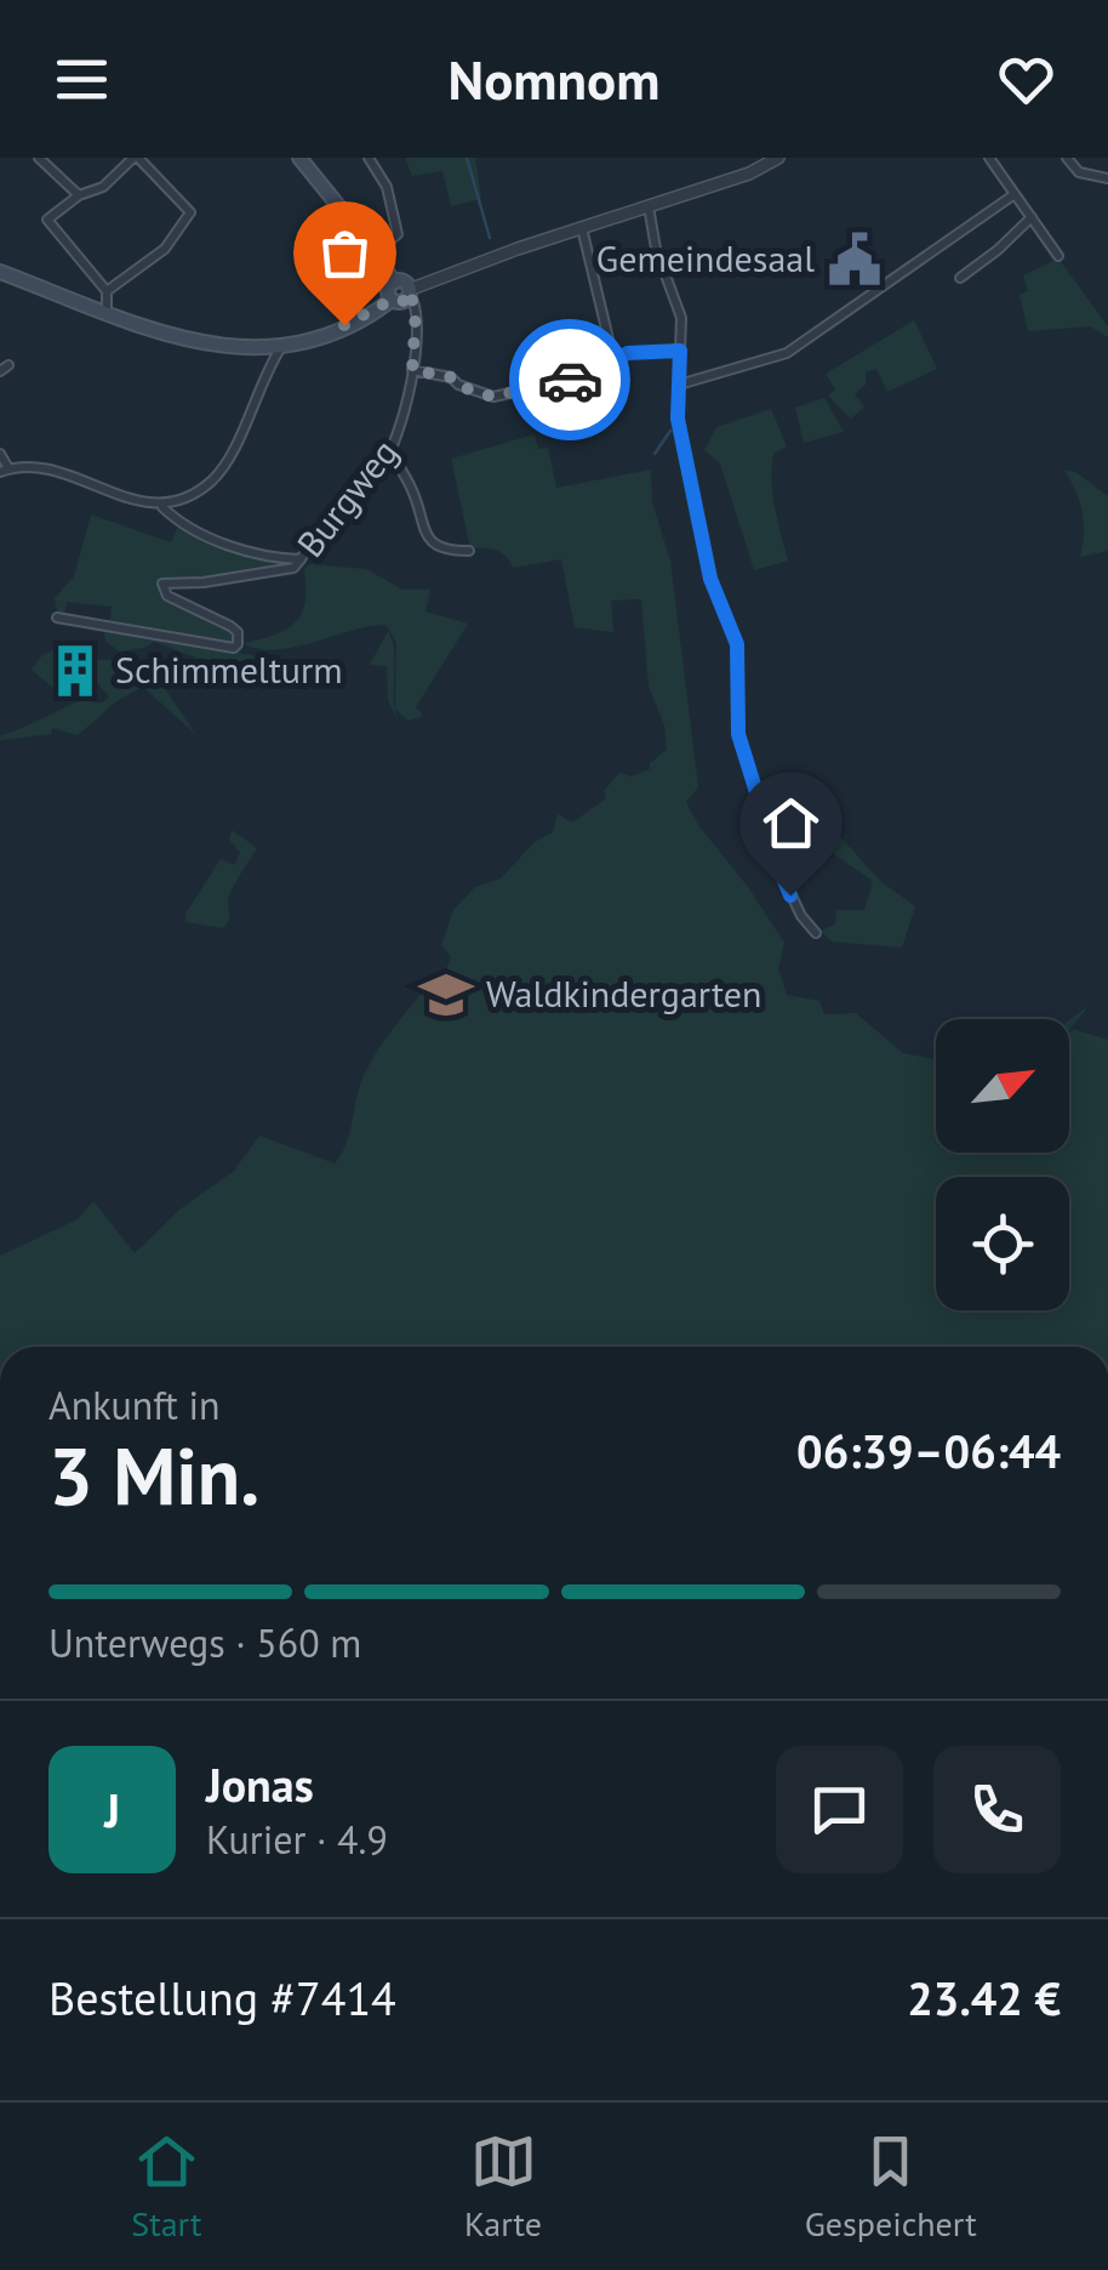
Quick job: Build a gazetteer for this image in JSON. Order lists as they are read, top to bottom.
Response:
{
  "streets": {
    "street": ["Burgweg"]
  },
  "places": {
    "public building": ["Gemeindesaal"],
    "building": ["Schimmelturm"],
    "school or university": ["Waldkindergarten"]
  },
  "north": "top right",
  "page": {
    "header": "Nomnom",
    "heading": ["3 Min.", "Ankunft in", "06:39–06:44"],
    "panel": [
      "Jonas",
      "Kurier · 4.9",
      "Bestellung #7414",
      "23.42 €"
    ],
    "bar": "Unterwegs · 560 m",
    "round": "J",
    "tabs": ["Start", "Karte", "Gespeichert"]
  }
}
